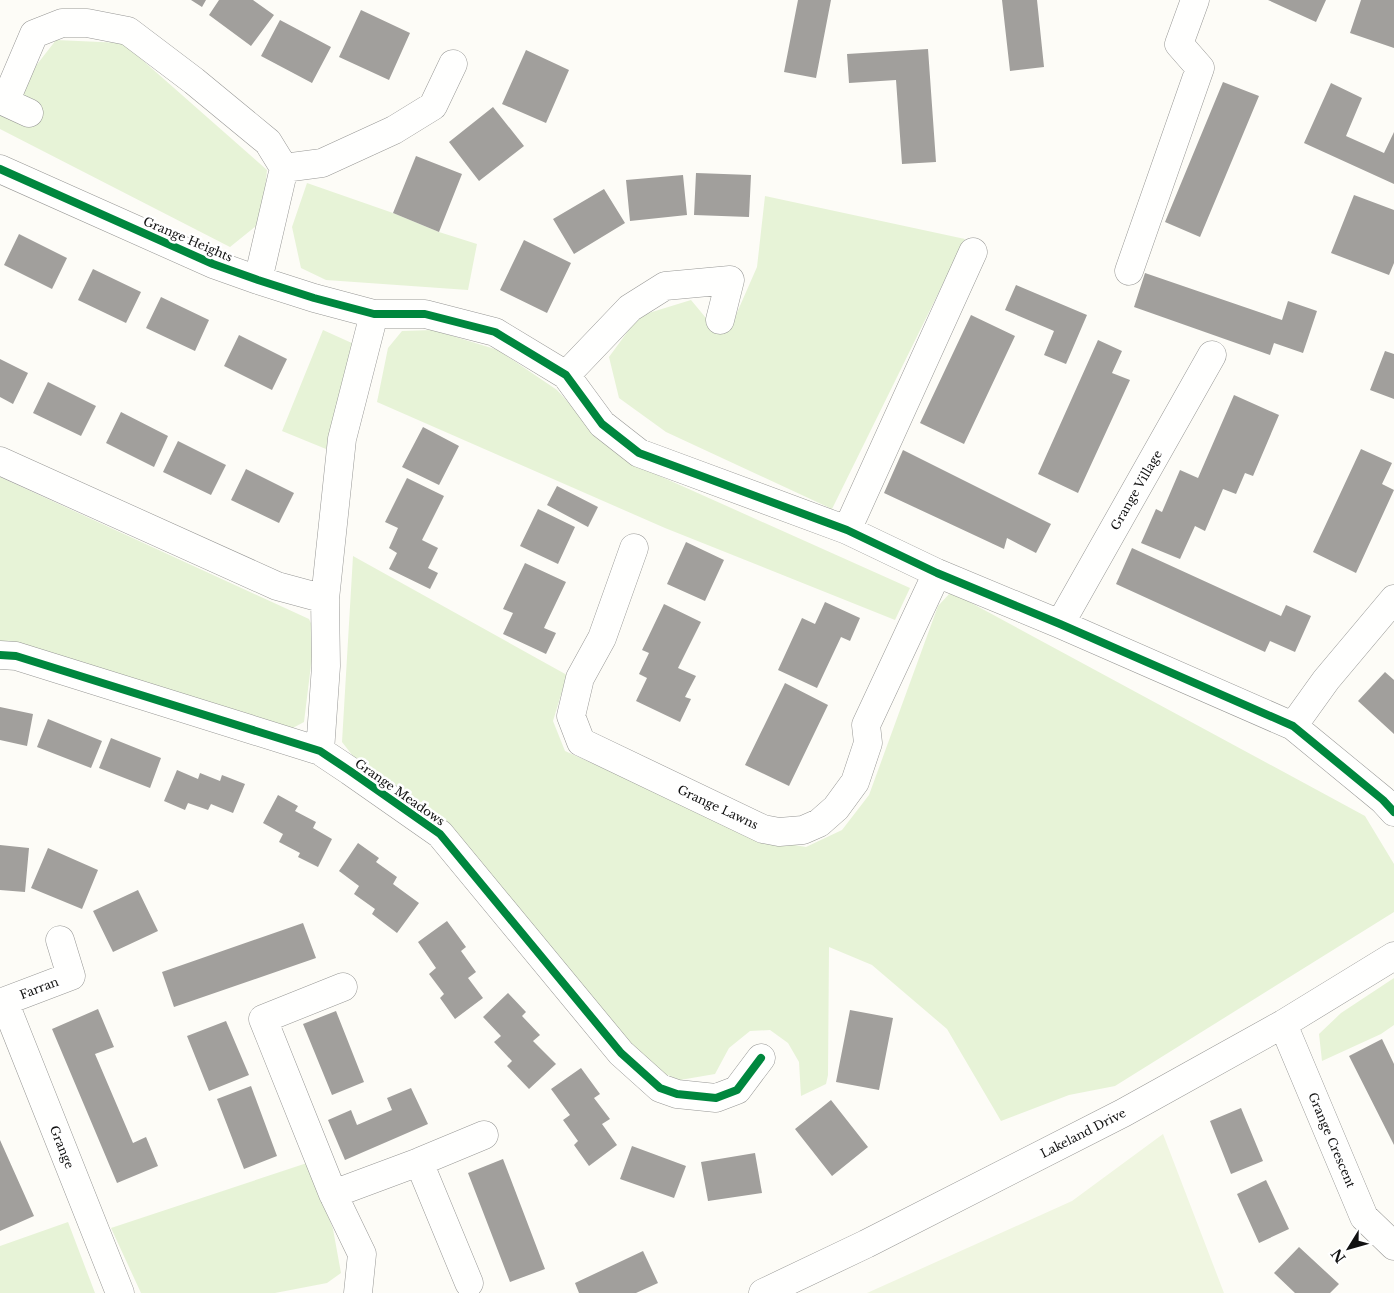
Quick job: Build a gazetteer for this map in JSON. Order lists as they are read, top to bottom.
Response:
{
  "streets": {
    "street": [
      "Grange Heights",
      "Grange Village",
      "Grange Meadows",
      "Grange Lawns",
      "Farran",
      "Lakeland Drive",
      "Grange Crescent",
      "Grange"
    ]
  },
  "crossings": [
    ["Farran", "Grange"],
    ["Lakeland Drive", "Grange Crescent"]
  ],
  "north": "bottom left"
}
